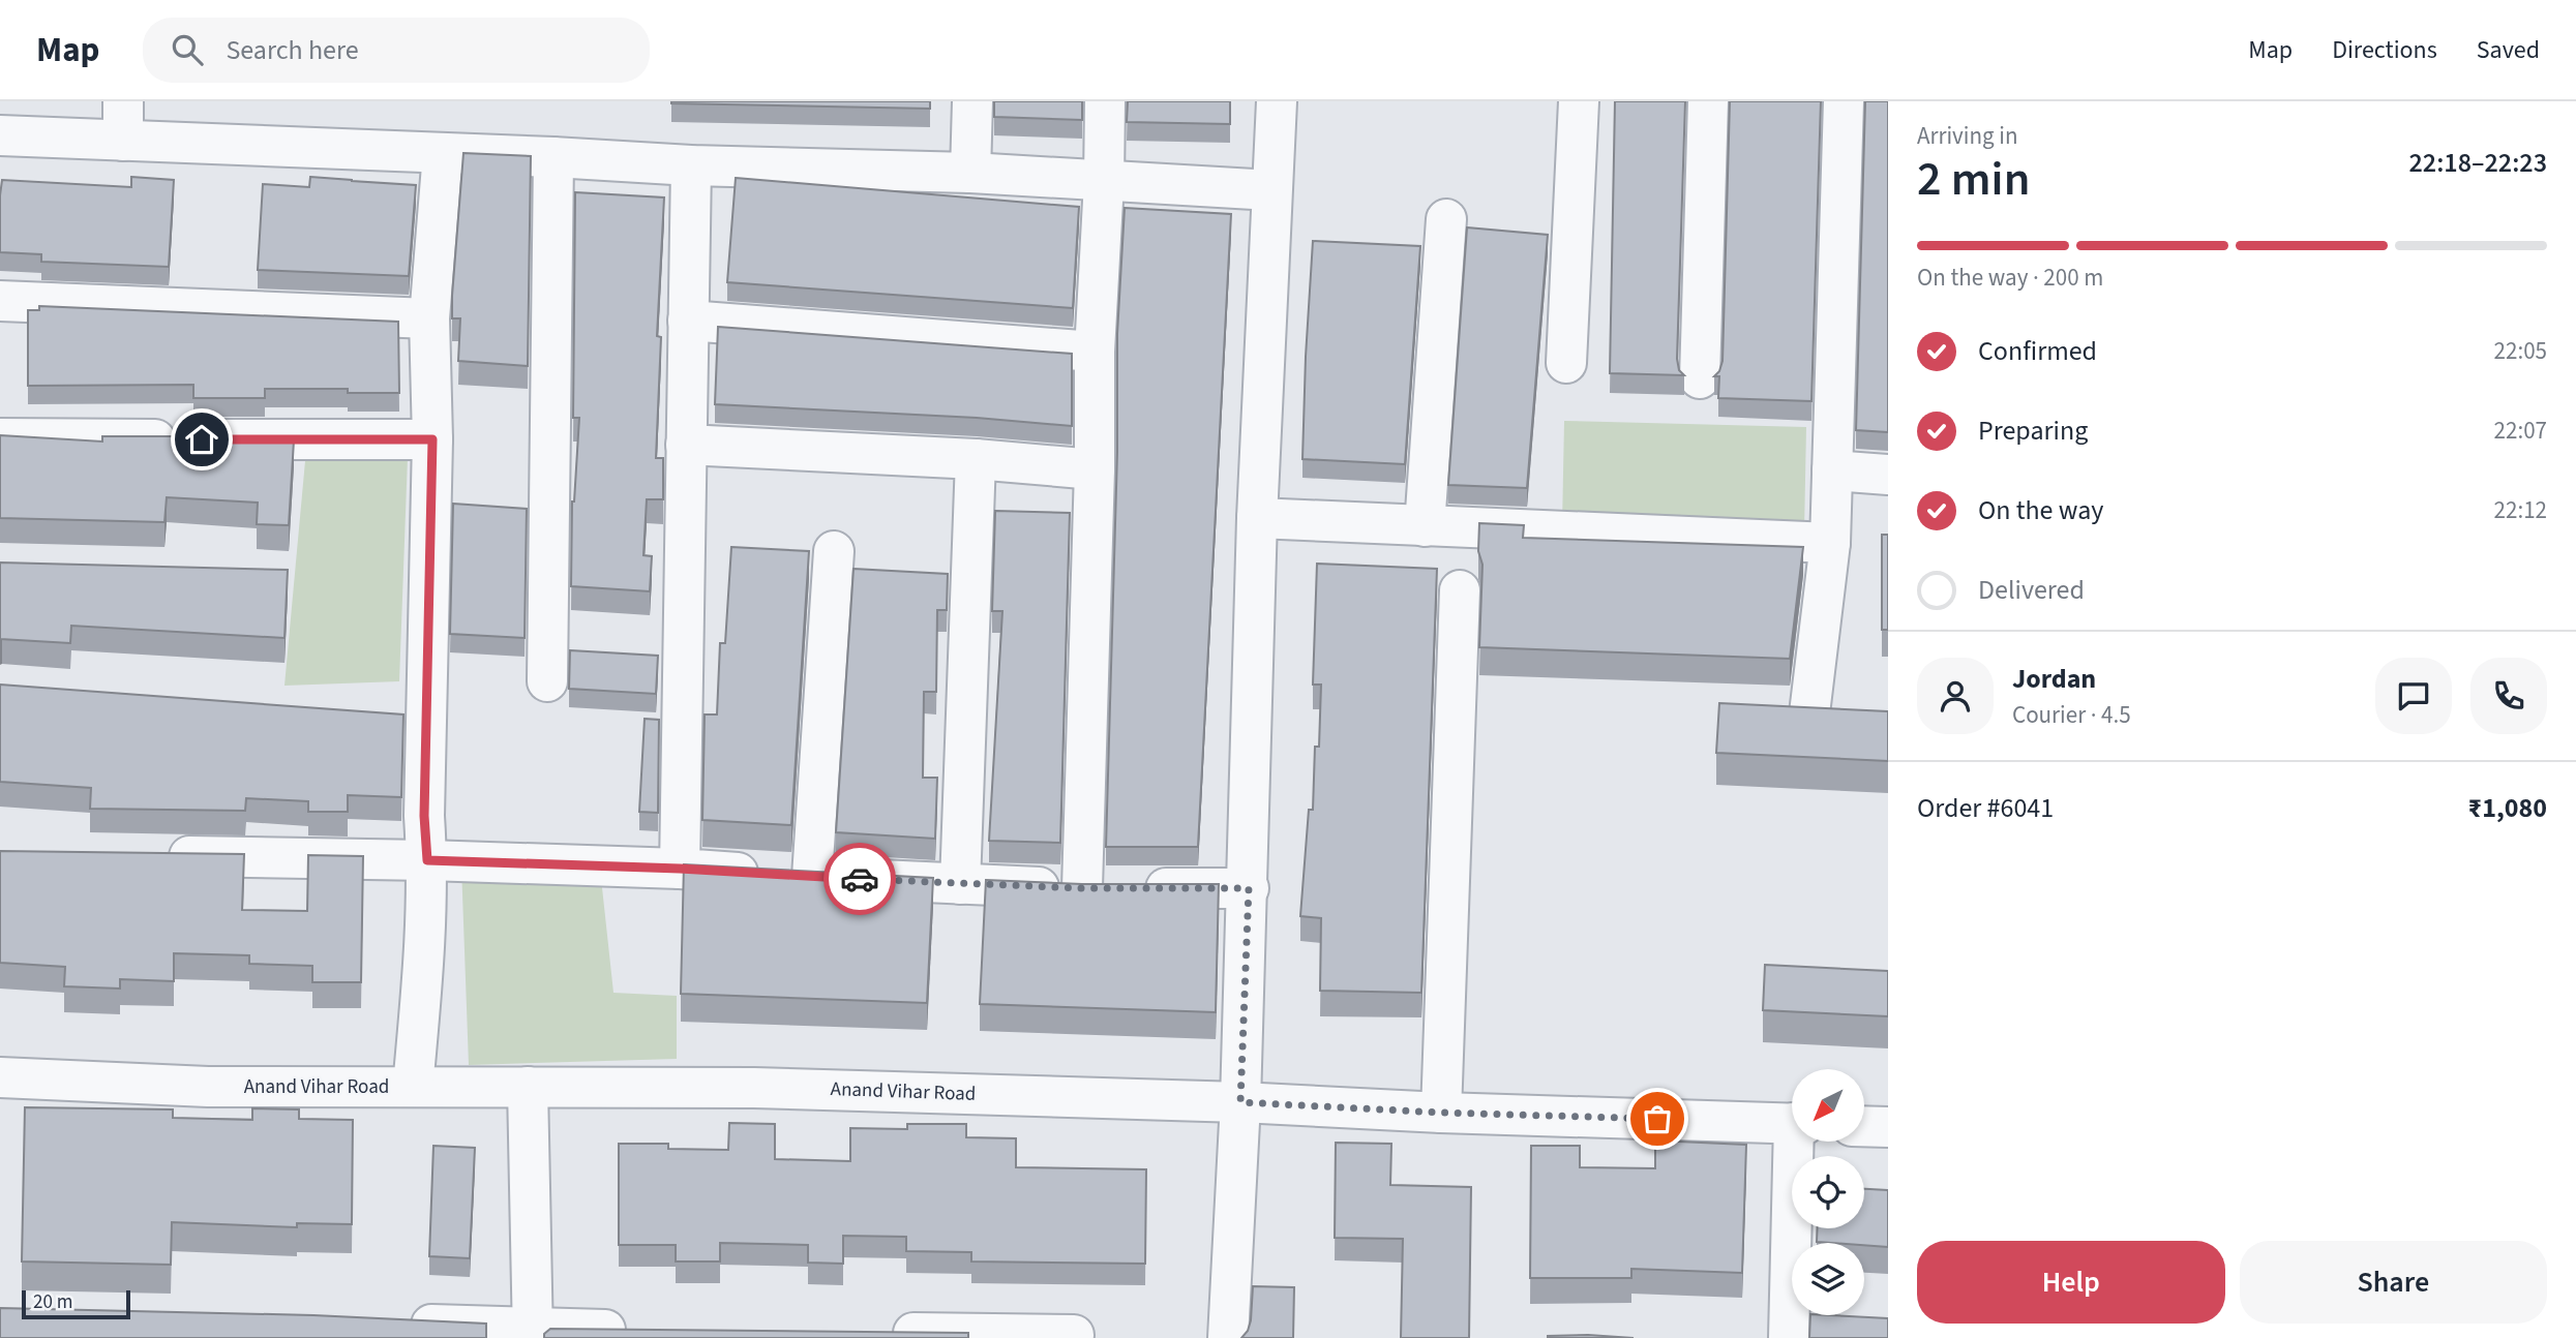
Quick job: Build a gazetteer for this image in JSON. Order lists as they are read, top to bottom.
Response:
{
  "streets": {
    "street": ["Anand Vihar Road"]
  },
  "scale_bar": "20 m",
  "north": "bottom left",
  "page": {
    "header": "Map",
    "search": "Search here",
    "nav": ["Map", "Directions", "Saved"],
    "heading": ["2 min", "Arriving in", "22:18–22:23"],
    "panel": [
      "Jordan",
      "Courier · 4.5",
      "Order #6041",
      "₹1,080"
    ],
    "bar": "On the way · 200 m",
    "list": [
      ["Confirmed", "22:05"],
      ["Preparing", "22:07"],
      ["On the way", "22:12"],
      "Delivered"
    ],
    "buttons": ["Help", "Share"],
    "scale": "20 m"
  }
}
